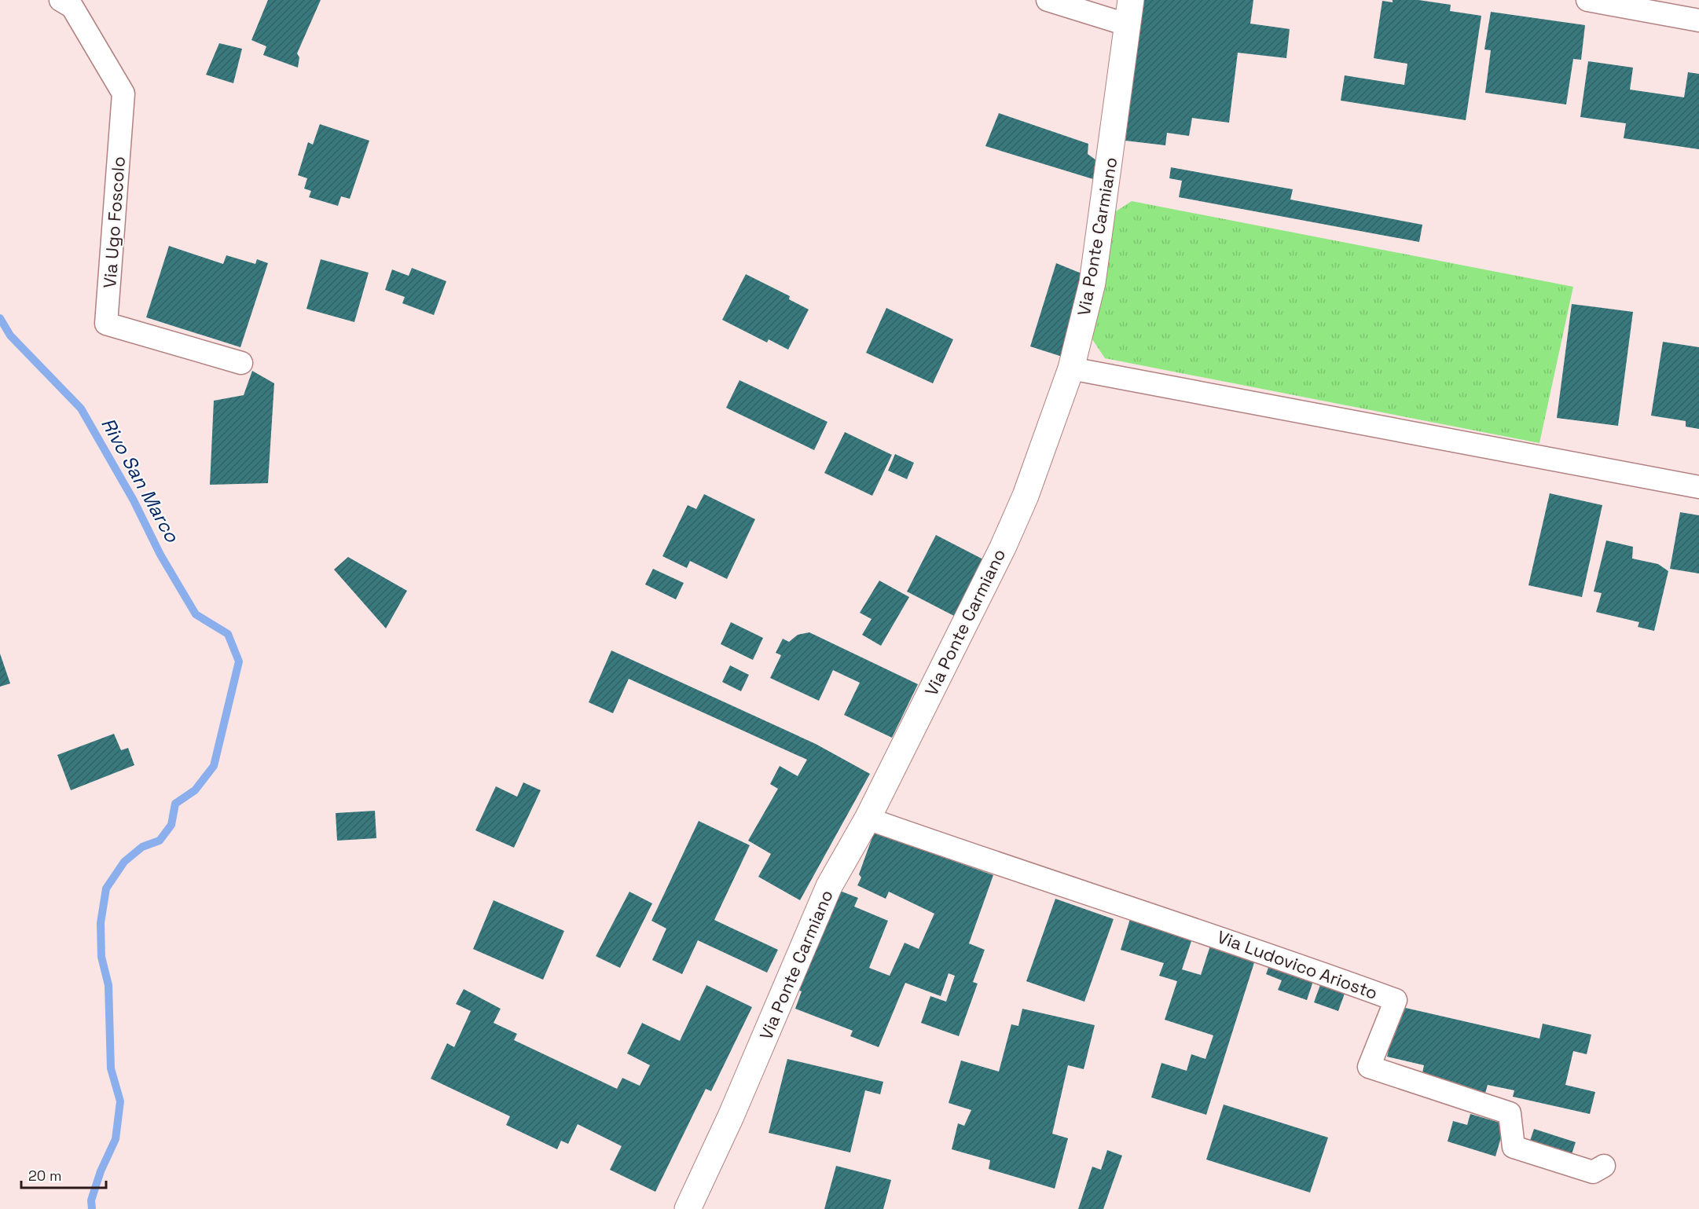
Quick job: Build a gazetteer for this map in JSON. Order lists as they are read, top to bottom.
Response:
{
  "streets": {
    "street": ["Via Ugo Foscolo", "Via Ponte Carmiano", "Via Ludovico Ariosto"]
  },
  "crossings": [
    ["Via Ponte Carmiano", "Via Ludovico Ariosto"]
  ],
  "water": ["Rivo San Marco"],
  "scale_bar": "20 m"
}
